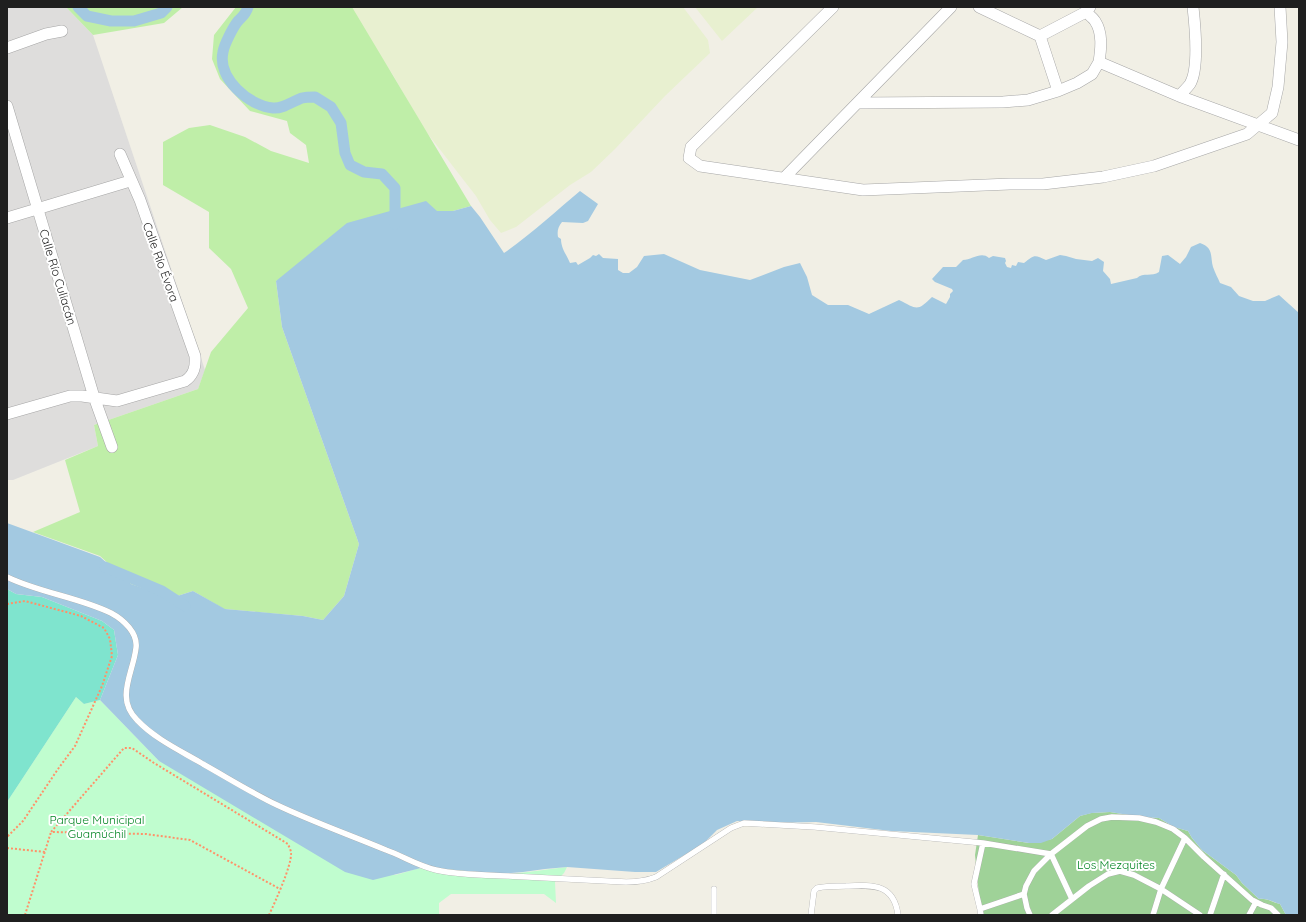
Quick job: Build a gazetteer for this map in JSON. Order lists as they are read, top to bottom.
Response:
{
  "streets": {
    "street": ["Calle Río Évora", "Calle Río Culiacán"]
  },
  "crossings": [
    ["Calle Río Évora", "Calle Río Culiacán"]
  ],
  "parks": ["Parque Municipal Guamúchil", "Los Mezquites"]
}
